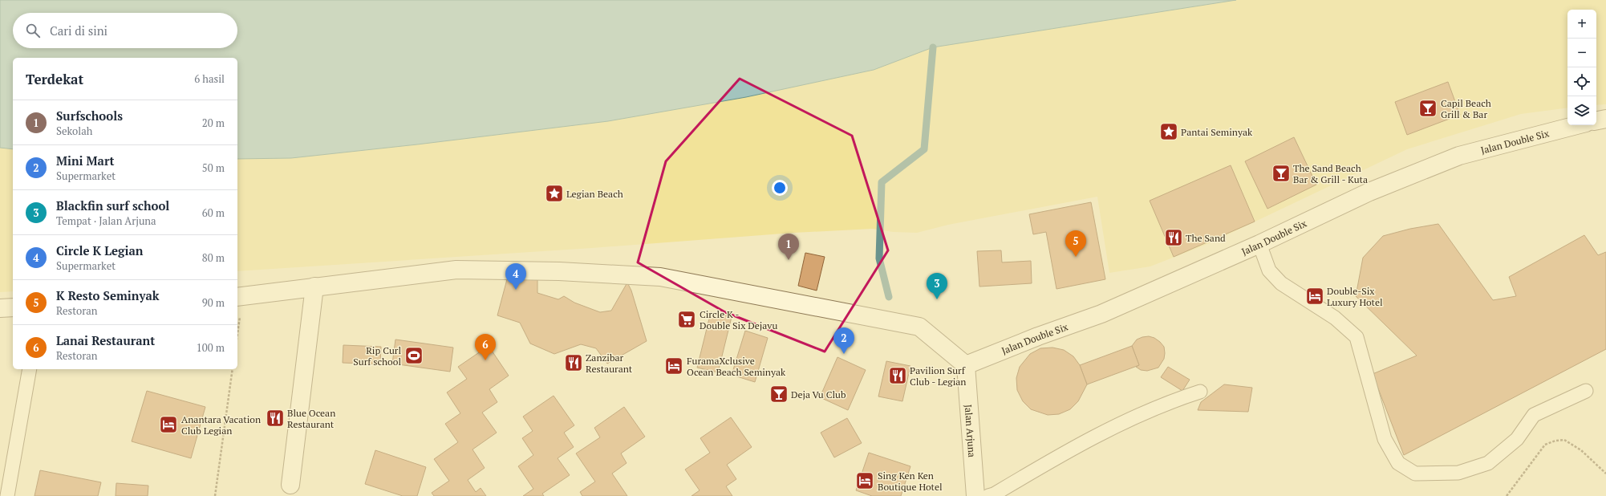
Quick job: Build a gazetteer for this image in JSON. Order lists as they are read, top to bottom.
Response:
{
  "streets": {
    "street": ["Jalan Double Six", "Jalan Arjuna"]
  },
  "crossings": [
    ["Jalan Double Six", "Jalan Arjuna"]
  ],
  "places": {
    "bar": ["Capil Beach Grill & Bar", "The Sand Beach Bar & Grill - Kuta", "Deja Vu Club"],
    "place": ["Pantai Seminyak", "Legian Beach"],
    "restaurant": [
      "The Sand",
      "Zanzibar Restaurant",
      "Pavilion Surf Club - Legian",
      "Blue Ocean Restaurant"
    ],
    "hotel": [
      "Double-Six Luxury Hotel",
      "FuramaXclusive Ocean Beach Seminyak",
      "Anantara Vacation Club Legian",
      "Sing Ken Ken Boutique Hotel"
    ],
    "supermarket": ["Circle K - Double Six Dejavu"],
    "sports": ["Rip Curl Surf school"]
  },
  "page": {
    "map_buttons": ["+", "−"],
    "search": "Cari di sini",
    "heading": ["Terdekat", "6 hasil"],
    "list": [
      {
        "mark": "1",
        "name": "Surfschools",
        "note": "Sekolah",
        "value": "20 m"
      },
      {
        "mark": "2",
        "name": "Mini Mart",
        "note": "Supermarket",
        "value": "50 m"
      },
      {
        "mark": "3",
        "name": "Blackfin surf school",
        "note": "Tempat · Jalan Arjuna",
        "value": "60 m"
      },
      {
        "mark": "4",
        "name": "Circle K Legian",
        "note": "Supermarket",
        "value": "80 m"
      },
      {
        "mark": "5",
        "name": "K Resto Seminyak",
        "note": "Restoran",
        "value": "90 m"
      },
      {
        "mark": "6",
        "name": "Lanai Restaurant",
        "note": "Restoran",
        "value": "100 m"
      }
    ],
    "pins": [
      "5",
      "1",
      "4",
      "3",
      "2",
      "6"
    ]
  }
}
